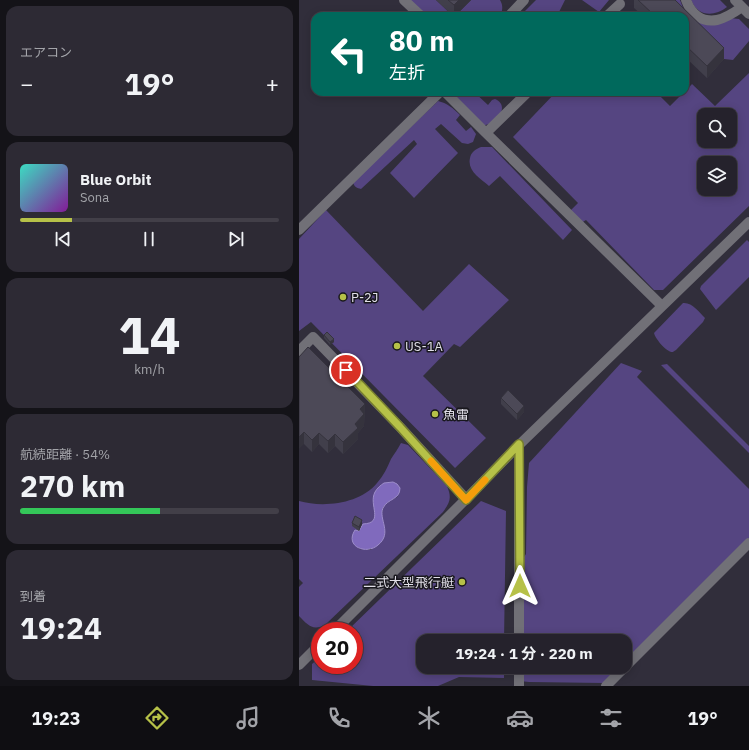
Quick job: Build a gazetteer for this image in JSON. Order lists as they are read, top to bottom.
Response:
{
  "places": [
    "P-2J",
    "US-1A",
    "魚雷",
    "二式大型飛行艇"
  ],
  "page": {
    "tile": [
      "エアコン",
      ["14", "km/h"],
      ["航続距離 · 54%", "270 km"],
      ["到着", "19:24"]
    ],
    "turn": ["80 m", "左折"],
    "heat": ["−", "19°", "+"],
    "song": ["Blue Orbit", "Sona"],
    "limit": "20",
    "trip": "19:24 · 1 分 · 220 m",
    "tabs": ["19:23", "19°"]
  }
}
